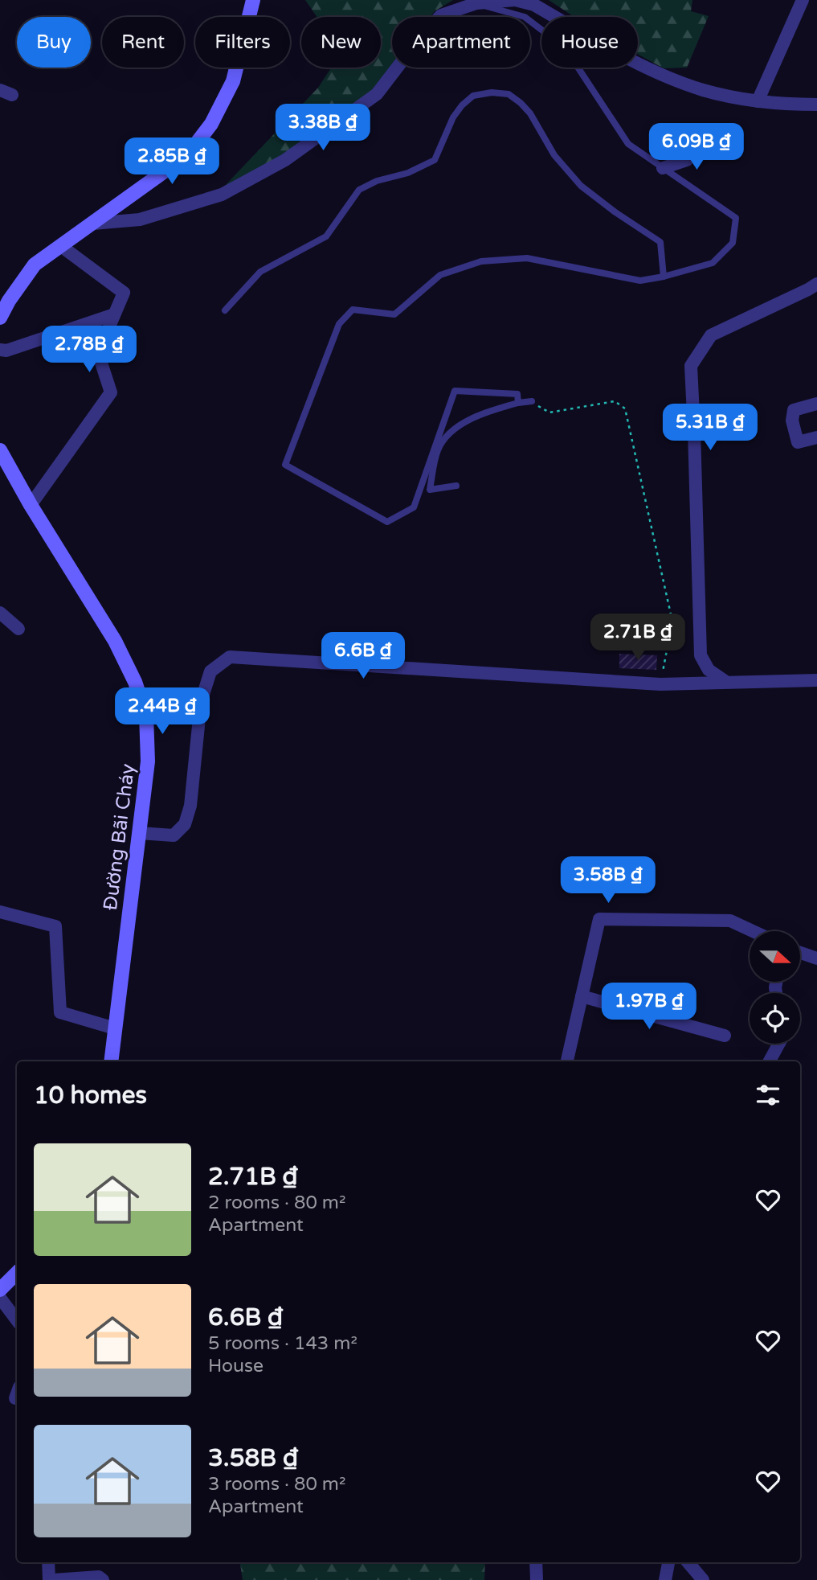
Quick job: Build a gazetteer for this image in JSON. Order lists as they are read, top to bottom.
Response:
{
  "streets": {
    "main road": ["Đường Bãi Cháy"]
  },
  "north": "right",
  "page": {
    "chip": [
      "Buy",
      "Rent",
      "Filters",
      "New",
      "Apartment",
      "House"
    ],
    "price": [
      "3.38B ₫",
      "6.09B ₫",
      "2.85B ₫",
      "2.78B ₫",
      "5.31B ₫",
      "2.71B ₫",
      "6.6B ₫",
      "2.44B ₫",
      "3.58B ₫",
      "1.97B ₫"
    ],
    "heading": "10 homes",
    "list": [
      {
        "name": "2.71B ₫",
        "note": "2 rooms · 80 m² · Apartment"
      },
      {
        "name": "6.6B ₫",
        "note": "5 rooms · 143 m² · House"
      },
      {
        "name": "3.58B ₫",
        "note": "3 rooms · 80 m² · Apartment"
      }
    ]
  }
}
